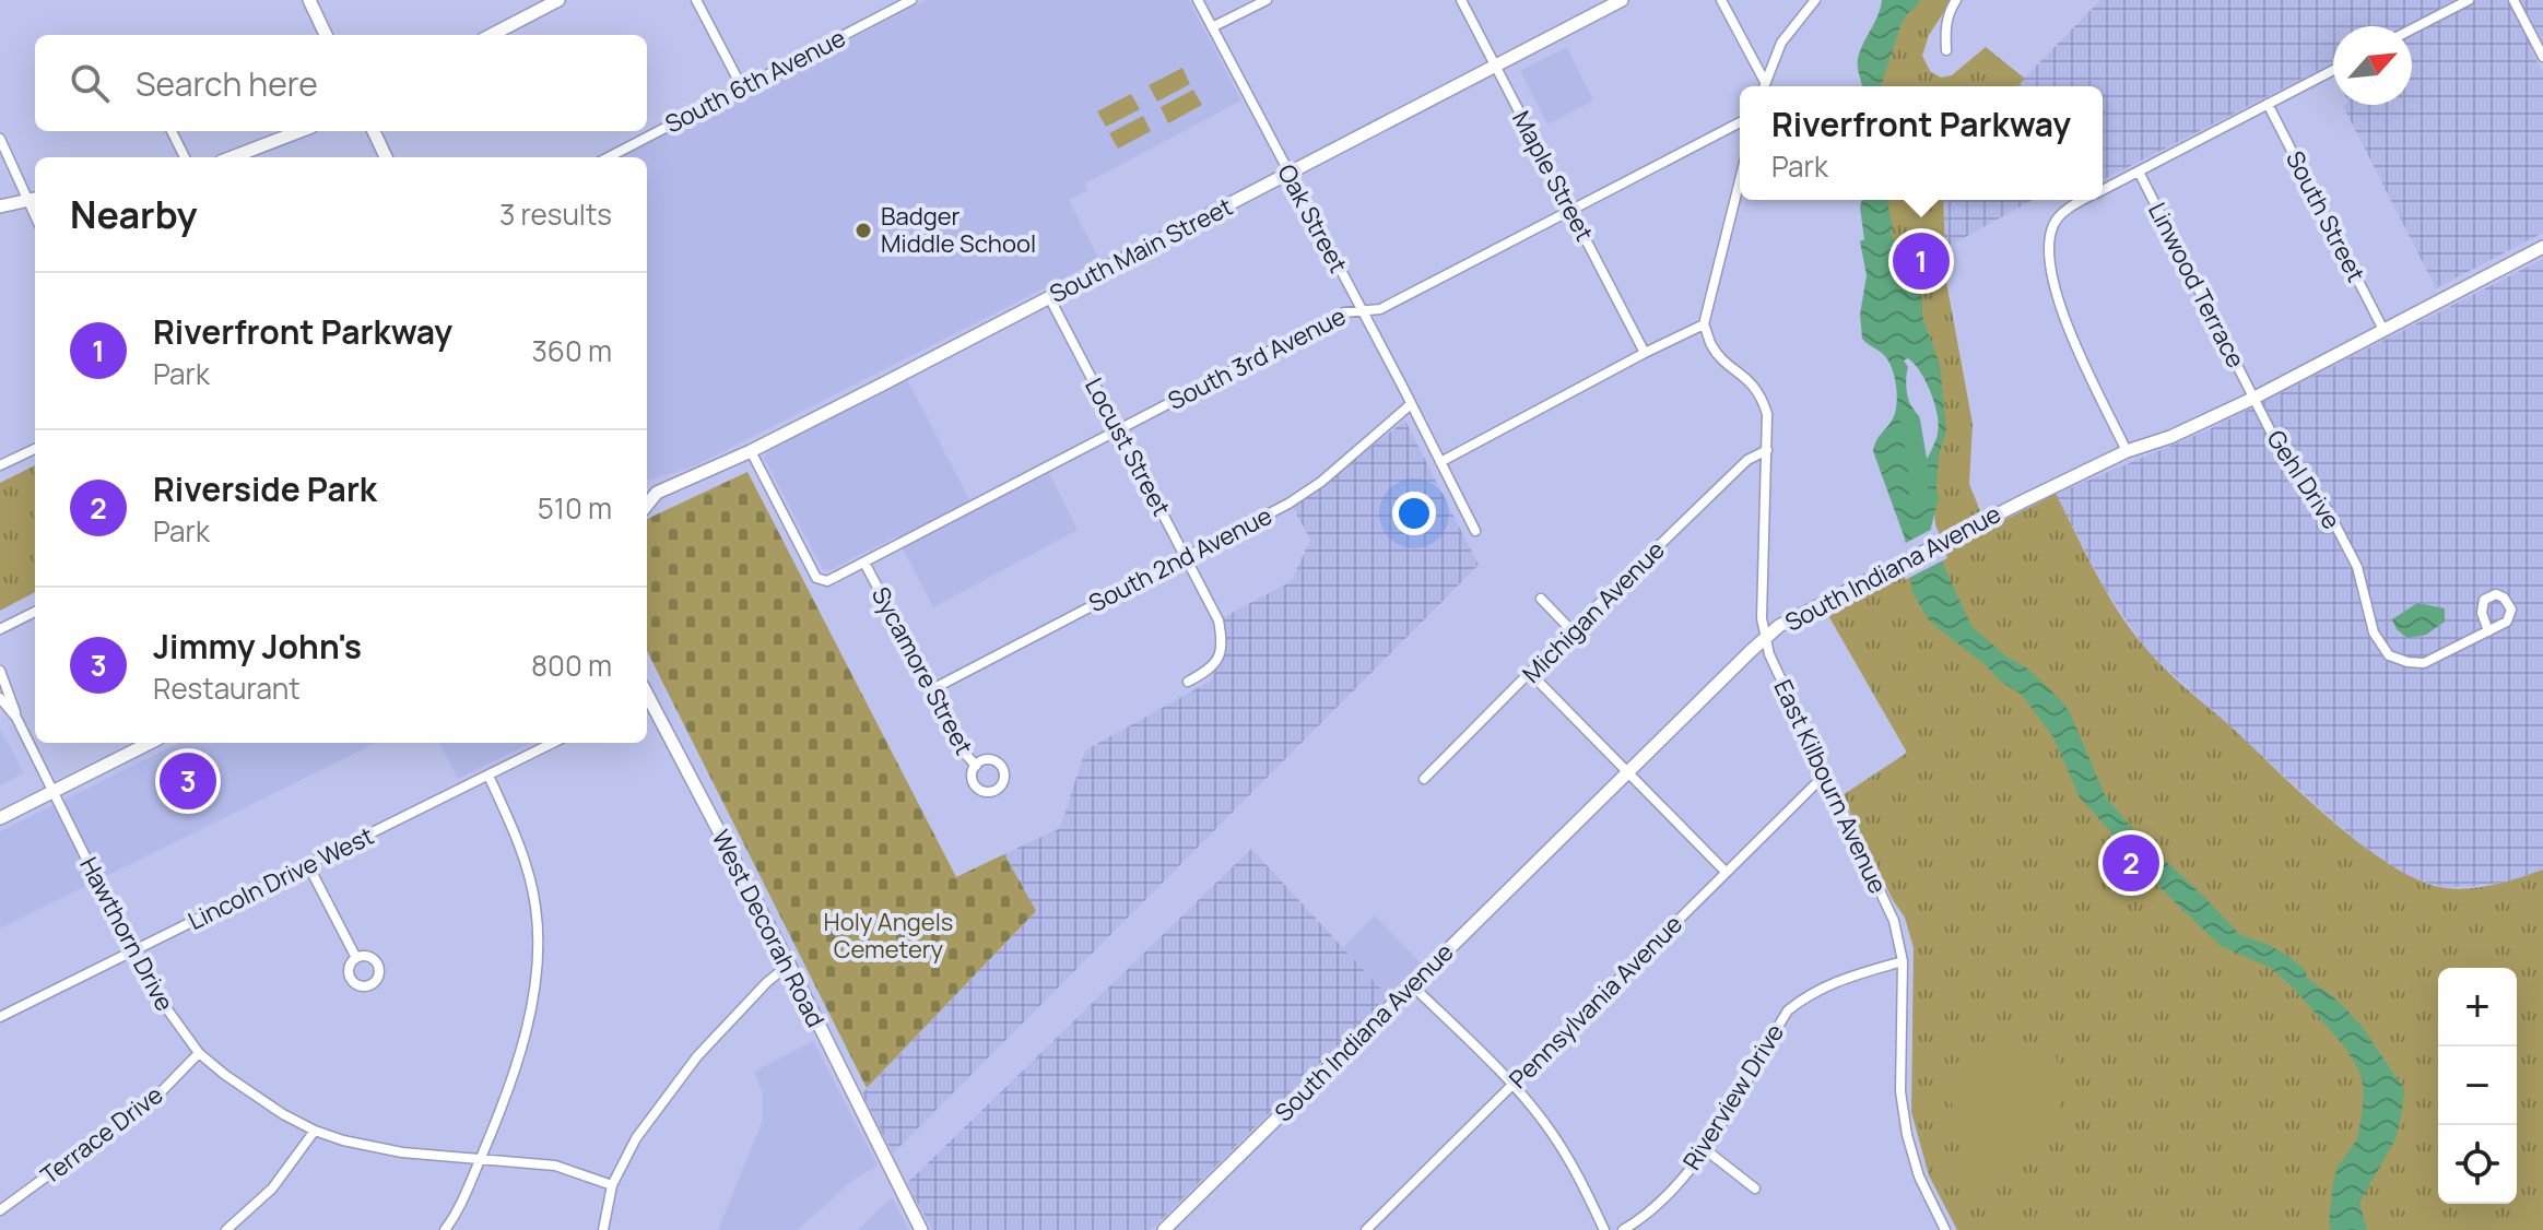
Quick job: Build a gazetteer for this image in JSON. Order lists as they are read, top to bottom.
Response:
{
  "streets": {
    "street": [
      "South 6th Avenue",
      "Maple Street",
      "South Street",
      "Oak Street",
      "South Main Street",
      "Linwood Terrace",
      "South 3rd Avenue",
      "Locust Street",
      "Gehl Drive",
      "South 2nd Avenue",
      "South Indiana Avenue",
      "Michigan Avenue",
      "Sycamore Street",
      "East Kilbourn Avenue",
      "Lincoln Drive West",
      "West Decorah Road",
      "Hawthorn Drive",
      "Pennsylvania Avenue",
      "Riverview Drive",
      "Terrace Drive"
    ]
  },
  "crossings": [
    ["Maple Street", "South Main Street"],
    ["Maple Street", "South 3rd Avenue"],
    ["South Street", "South Indiana Avenue"],
    ["Oak Street", "South Main Street"],
    ["Oak Street", "South 3rd Avenue"],
    ["Oak Street", "South 2nd Avenue"],
    ["South Main Street", "Locust Street"],
    ["South Main Street", "Sycamore Street"],
    ["Linwood Terrace", "Gehl Drive"],
    ["Linwood Terrace", "South Indiana Avenue"],
    ["South 3rd Avenue", "Locust Street"],
    ["South 3rd Avenue", "Sycamore Street"],
    ["Locust Street", "South 2nd Avenue"],
    ["Gehl Drive", "South Indiana Avenue"],
    ["South 2nd Avenue", "Sycamore Street"],
    ["South Indiana Avenue", "East Kilbourn Avenue"],
    ["Michigan Avenue", "East Kilbourn Avenue"],
    ["East Kilbourn Avenue", "Pennsylvania Avenue"],
    ["East Kilbourn Avenue", "Riverview Drive"],
    ["Lincoln Drive West", "Hawthorn Drive"],
    ["Hawthorn Drive", "Terrace Drive"]
  ],
  "parks": ["Holy Angels Cemetery"],
  "places": ["Badger Middle School"],
  "north": "top right",
  "page": {
    "search": "Search here",
    "popup": ["Riverfront Parkway", "Park"],
    "heading": ["Nearby", "3 results"],
    "pins": ["1", "3", "2"],
    "list": [
      {
        "mark": "1",
        "name": "Riverfront Parkway",
        "note": "Park",
        "value": "360 m"
      },
      {
        "mark": "2",
        "name": "Riverside Park",
        "note": "Park",
        "value": "510 m"
      },
      {
        "mark": "3",
        "name": "Jimmy John's",
        "note": "Restaurant",
        "value": "800 m"
      }
    ],
    "map_buttons": ["+", "−"]
  }
}
